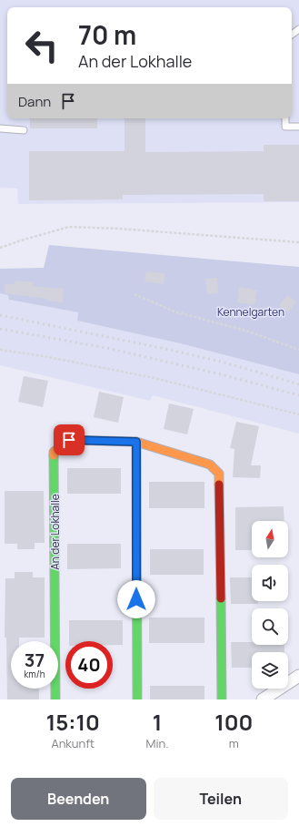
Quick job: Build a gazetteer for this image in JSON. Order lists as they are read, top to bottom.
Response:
{
  "streets": {
    "street": ["An der Lokhalle"]
  },
  "parks": ["Kennelgarten"],
  "north": "top",
  "page": {
    "turn": ["70 m", "An der Lokhalle"],
    "then": "Dann",
    "speed": "37 km/h",
    "limit": "40",
    "eta": [
      "15:10",
      "Ankunft",
      "1",
      "Min.",
      "100",
      "m"
    ],
    "buttons": ["Beenden", "Teilen"]
  }
}
